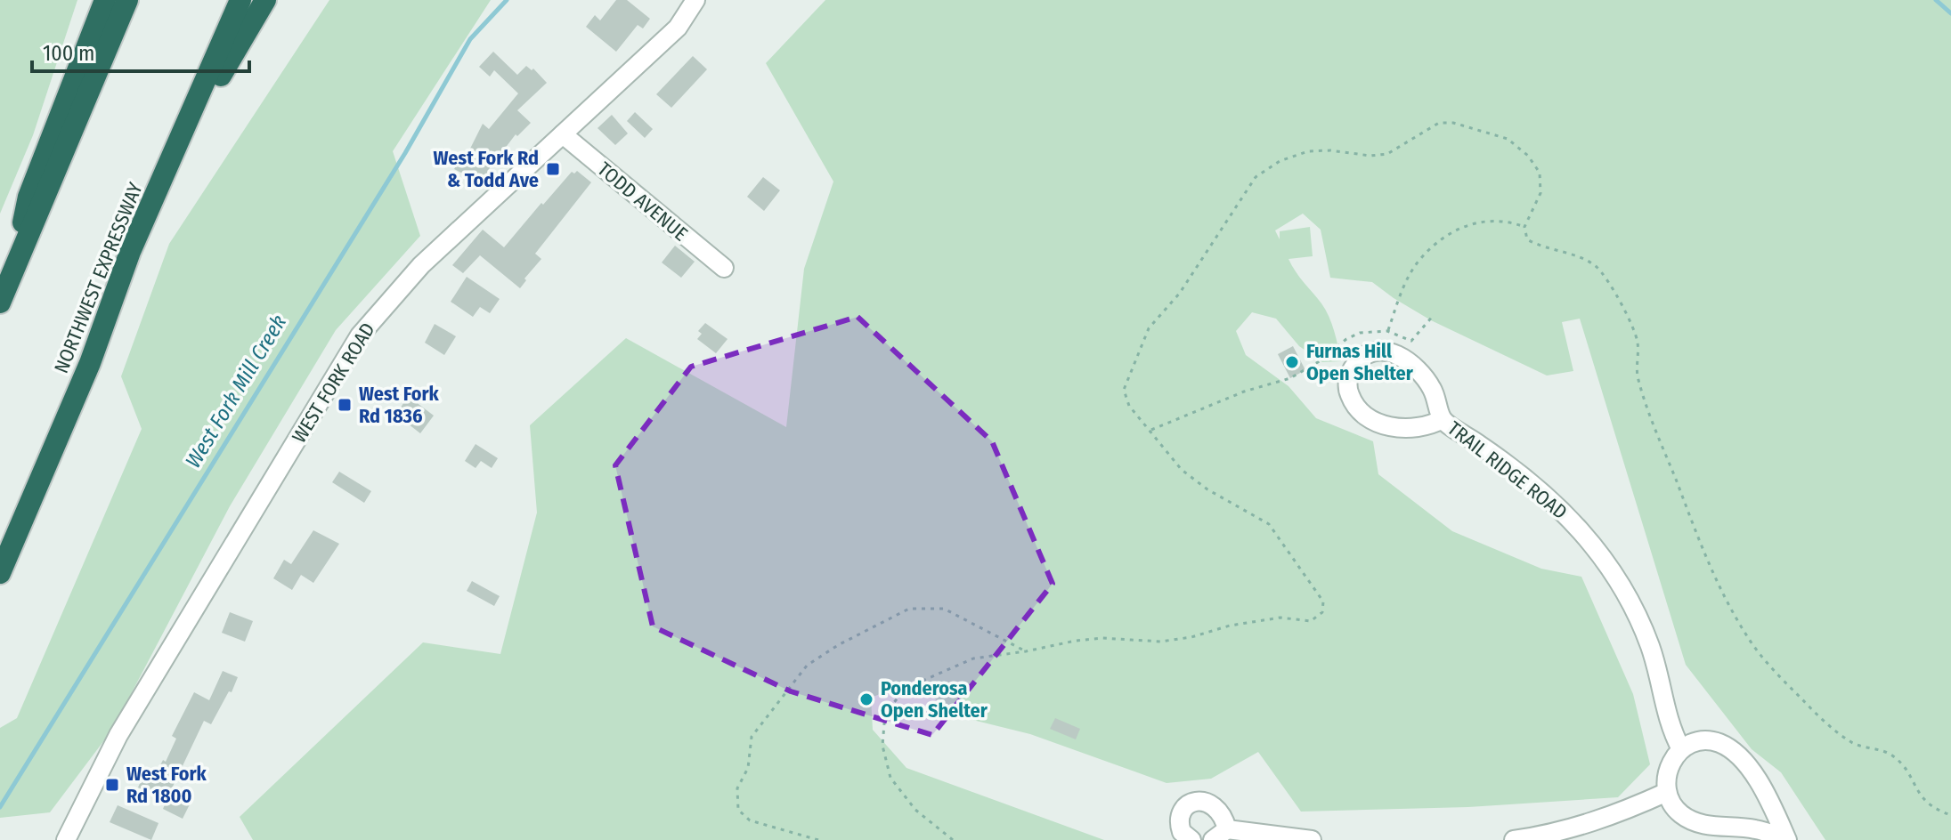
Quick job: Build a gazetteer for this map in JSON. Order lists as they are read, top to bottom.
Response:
{
  "streets": {
    "highway": ["NORTHWEST EXPRESSWAY"],
    "street": ["TODD AVENUE", "WEST FORK ROAD", "TRAIL RIDGE ROAD"]
  },
  "crossings": [
    ["TODD AVENUE", "WEST FORK ROAD"]
  ],
  "water": ["West Fork Mill Creek"],
  "places": {
    "transit": ["West Fork Rd & Todd Ave", "West Fork Rd 1836", "West Fork Rd 1800"],
    "other": ["Furnas Hill Open Shelter", "Ponderosa Open Shelter"]
  },
  "scale_bar": "100 m"
}
